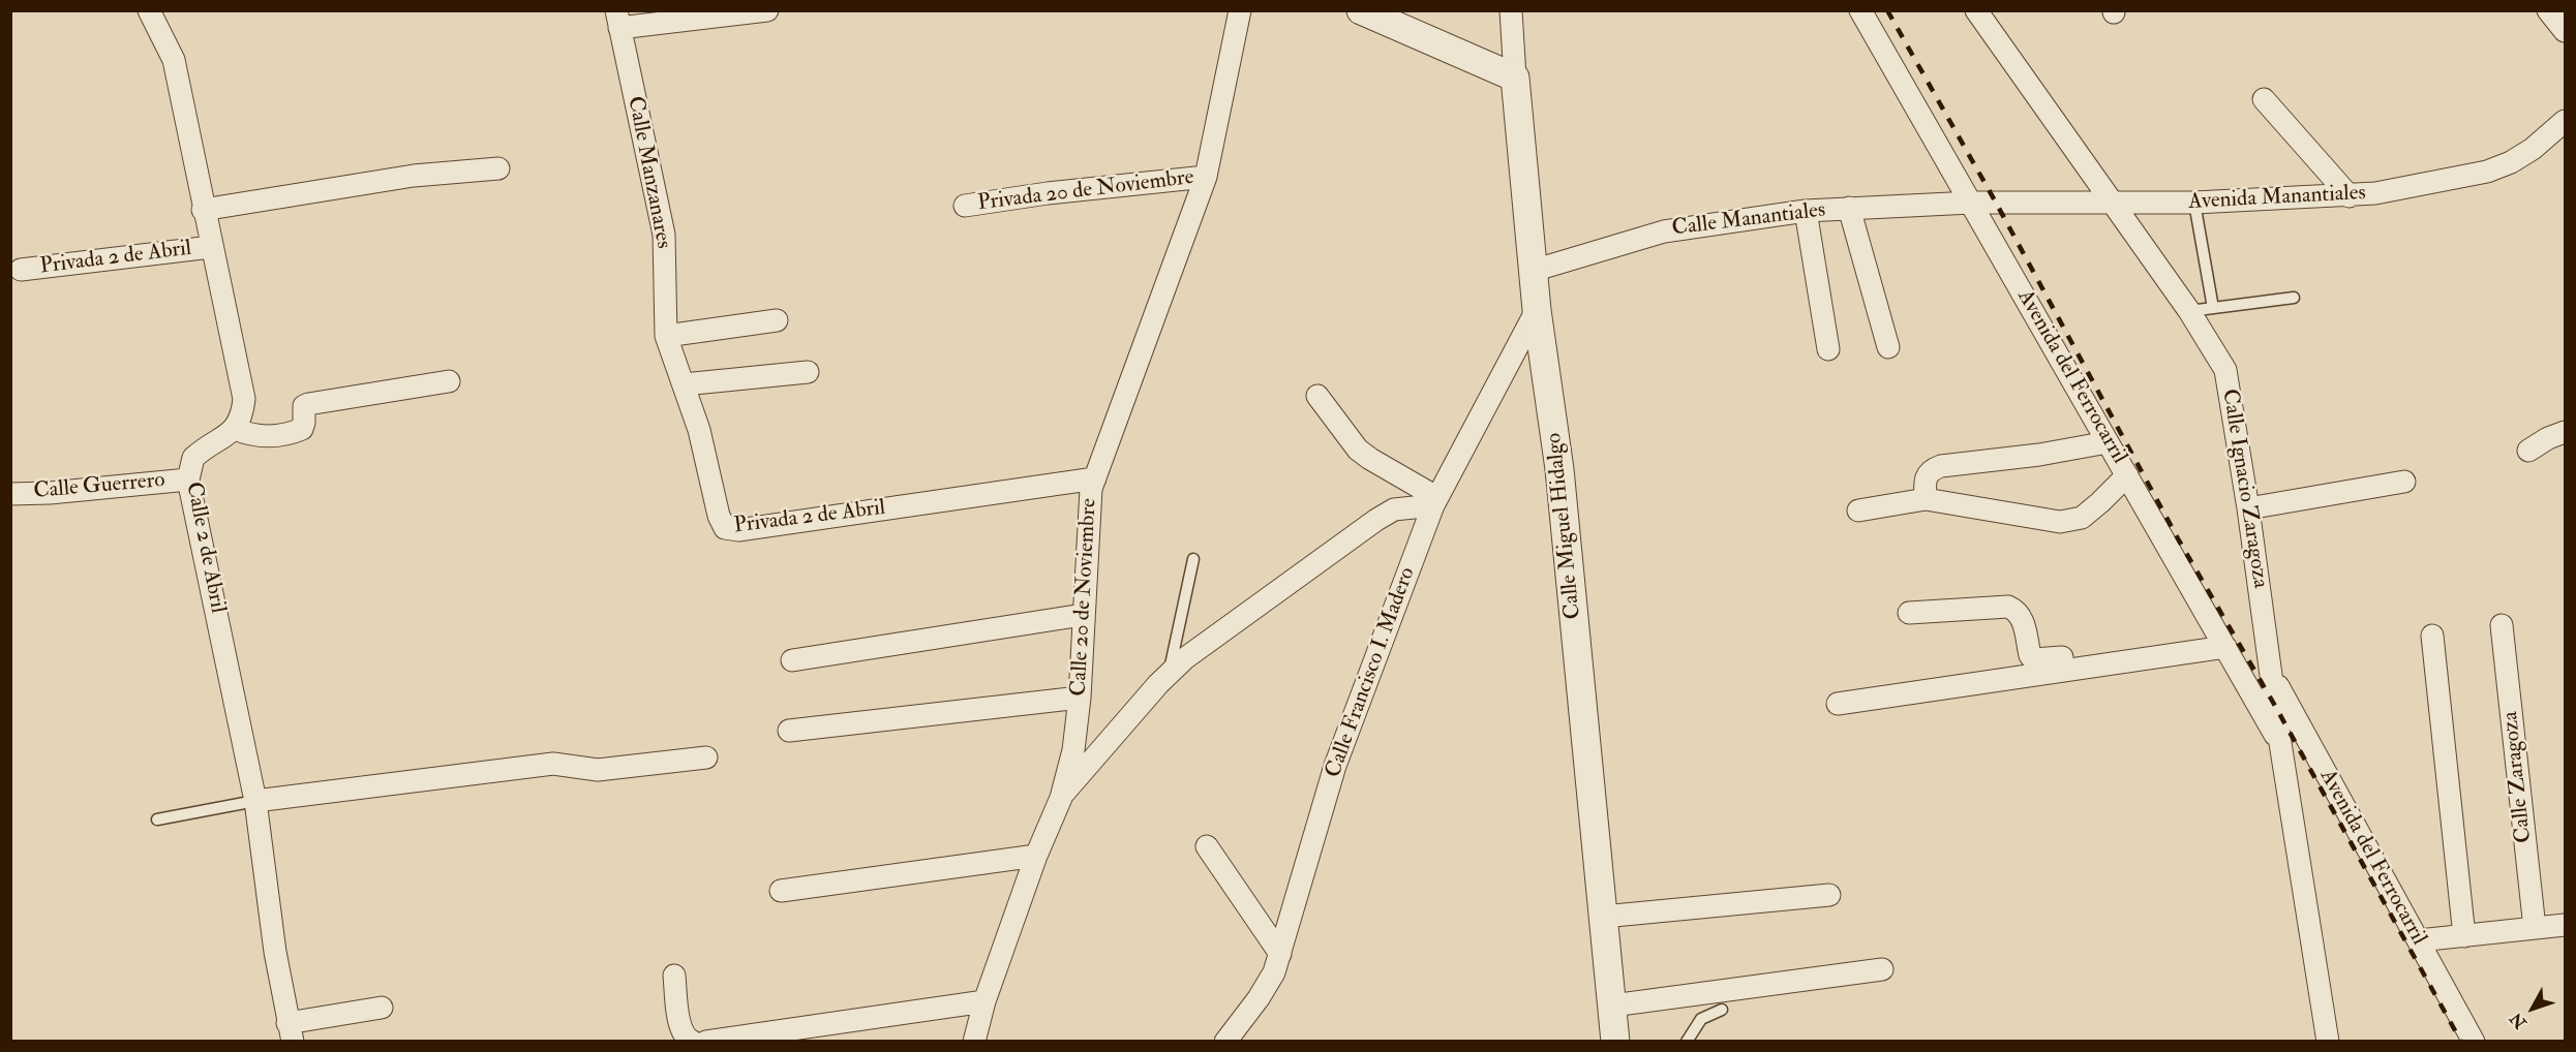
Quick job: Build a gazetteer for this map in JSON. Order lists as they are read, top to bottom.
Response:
{
  "streets": {
    "street": [
      "Calle Manzanares",
      "Privada 20 de Noviembre",
      "Avenida Manantiales",
      "Calle Manantiales",
      "Privada 2 de Abril",
      "Avenida del Ferrocarril",
      "Calle Guerrero",
      "Calle Ignacio Zaragoza",
      "Calle Miguel Hidalgo",
      "Calle 2 de Abril",
      "Calle 20 de Noviembre",
      "Calle Francisco I. Madero",
      "Calle Zaragoza"
    ]
  },
  "crossings": [
    ["Calle Manzanares", "Privada 2 de Abril"],
    ["Privada 20 de Noviembre", "Calle 20 de Noviembre"],
    ["Avenida Manantiales", "Calle Manantiales"],
    ["Avenida Manantiales", "Avenida del Ferrocarril"],
    ["Avenida Manantiales", "Calle Ignacio Zaragoza"],
    ["Calle Manantiales", "Avenida del Ferrocarril"],
    ["Calle Manantiales", "Calle Miguel Hidalgo"],
    ["Privada 2 de Abril", "Calle 20 de Noviembre"],
    ["Avenida del Ferrocarril", "Calle Ignacio Zaragoza"],
    ["Calle Guerrero", "Calle 2 de Abril"],
    ["Calle Miguel Hidalgo", "Calle Francisco I. Madero"]
  ],
  "north": "bottom left"
}
